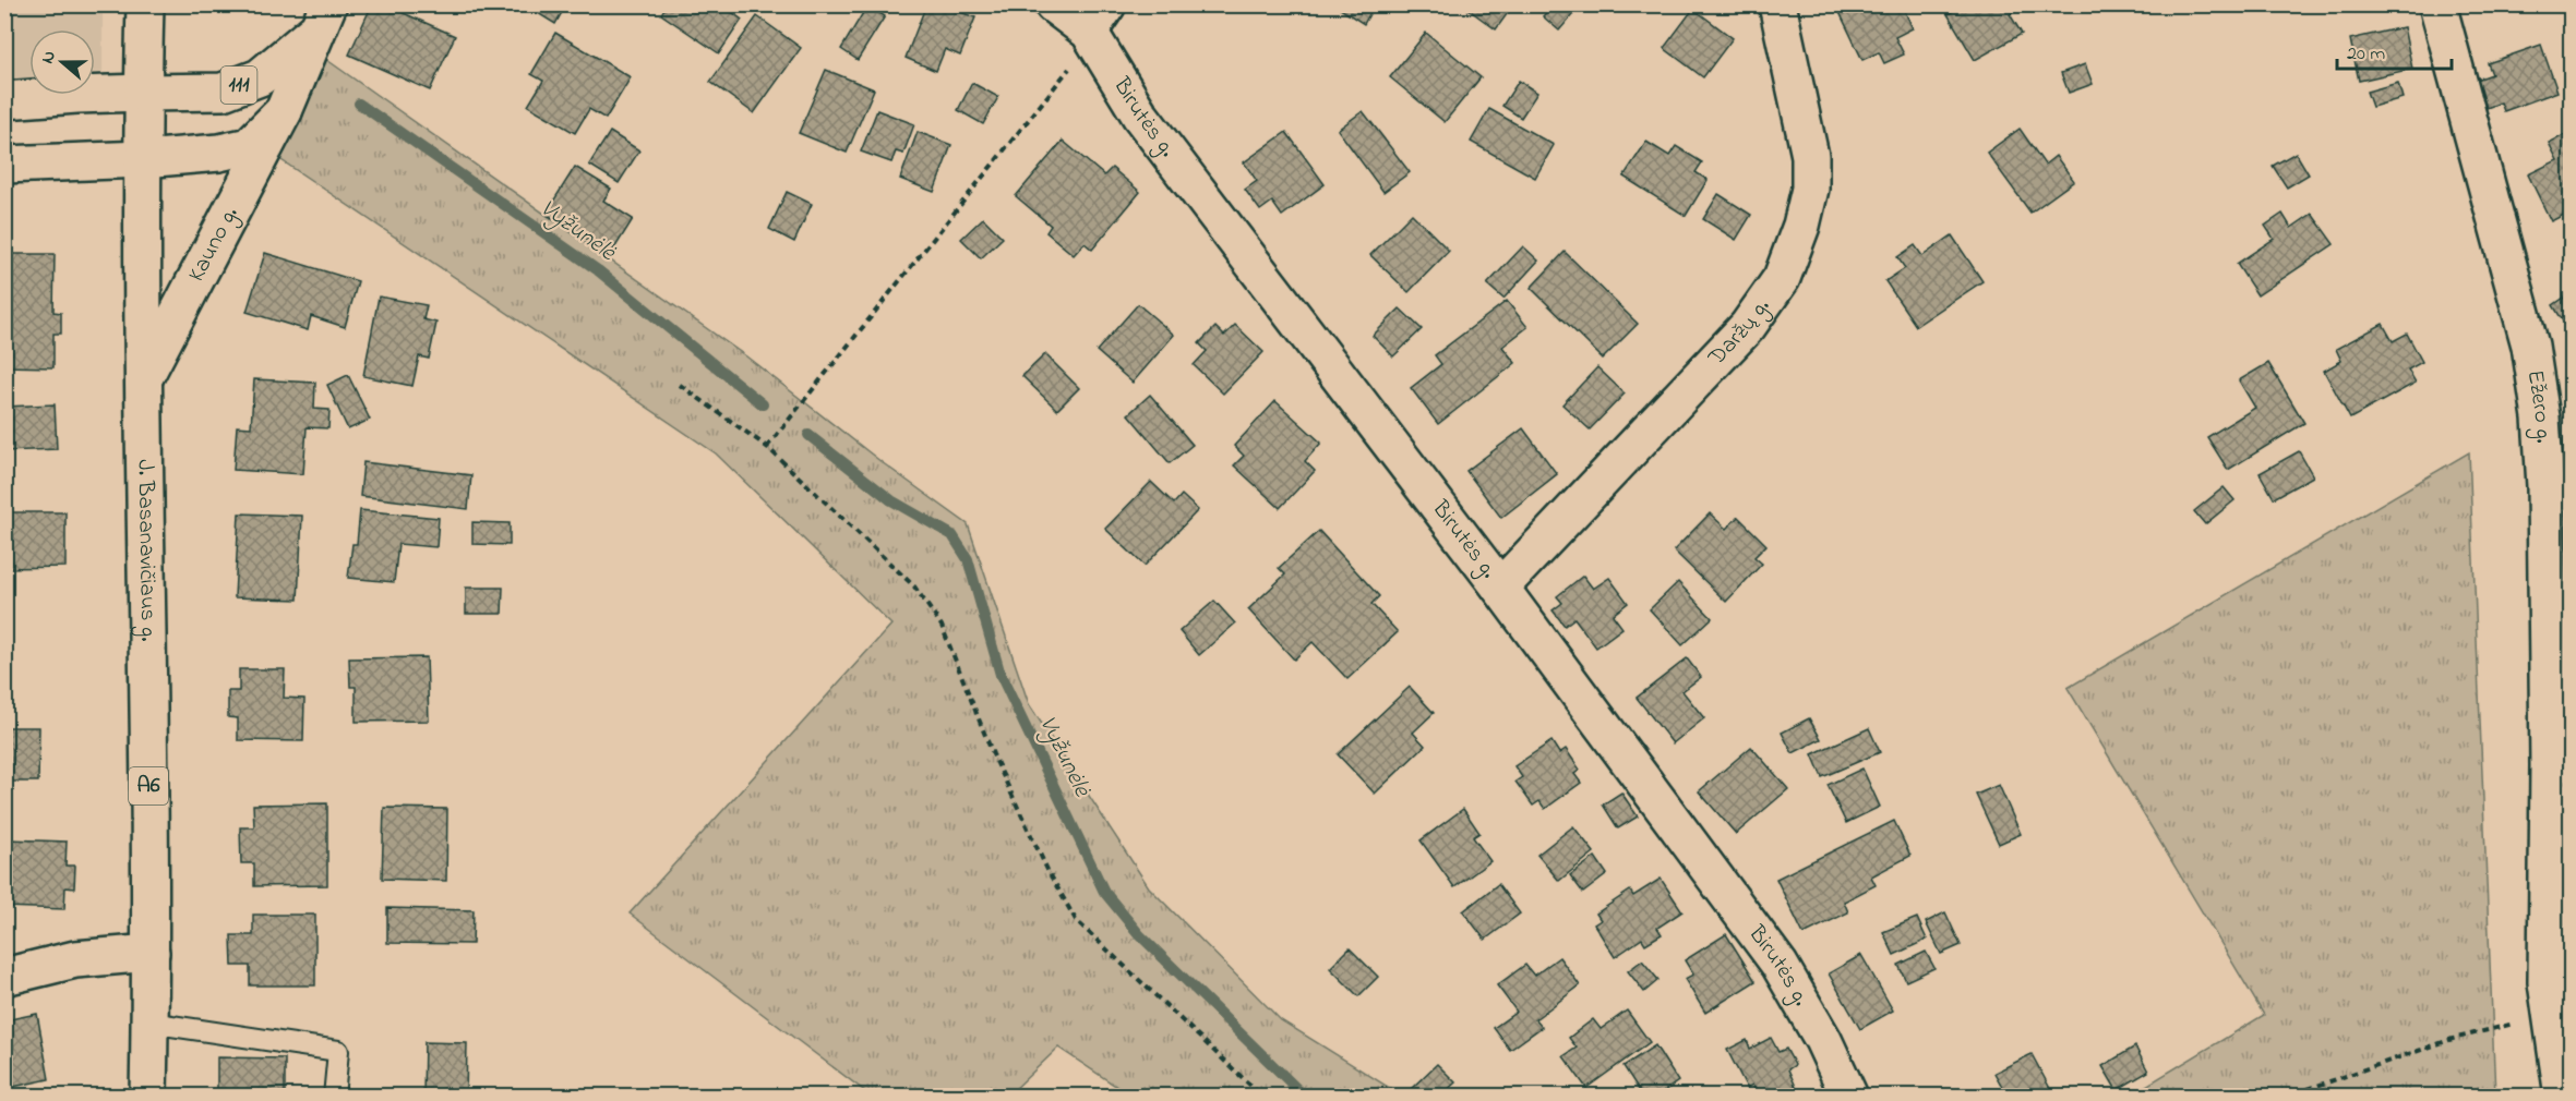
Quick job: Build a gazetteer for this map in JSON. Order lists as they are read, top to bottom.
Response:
{
  "streets": {
    "street": [
      "111",
      "Birutės g.",
      "Kauno g.",
      "Daržų g.",
      "Ežero g.",
      "J. Basanavičiaus g.",
      "A6"
    ]
  },
  "crossings": [
    ["Birutės g.", "Daržų g."],
    ["Kauno g.", "J. Basanavičiaus g."]
  ],
  "water": ["Vyžunėlė"],
  "scale_bar": "20 m",
  "north": "left"
}
